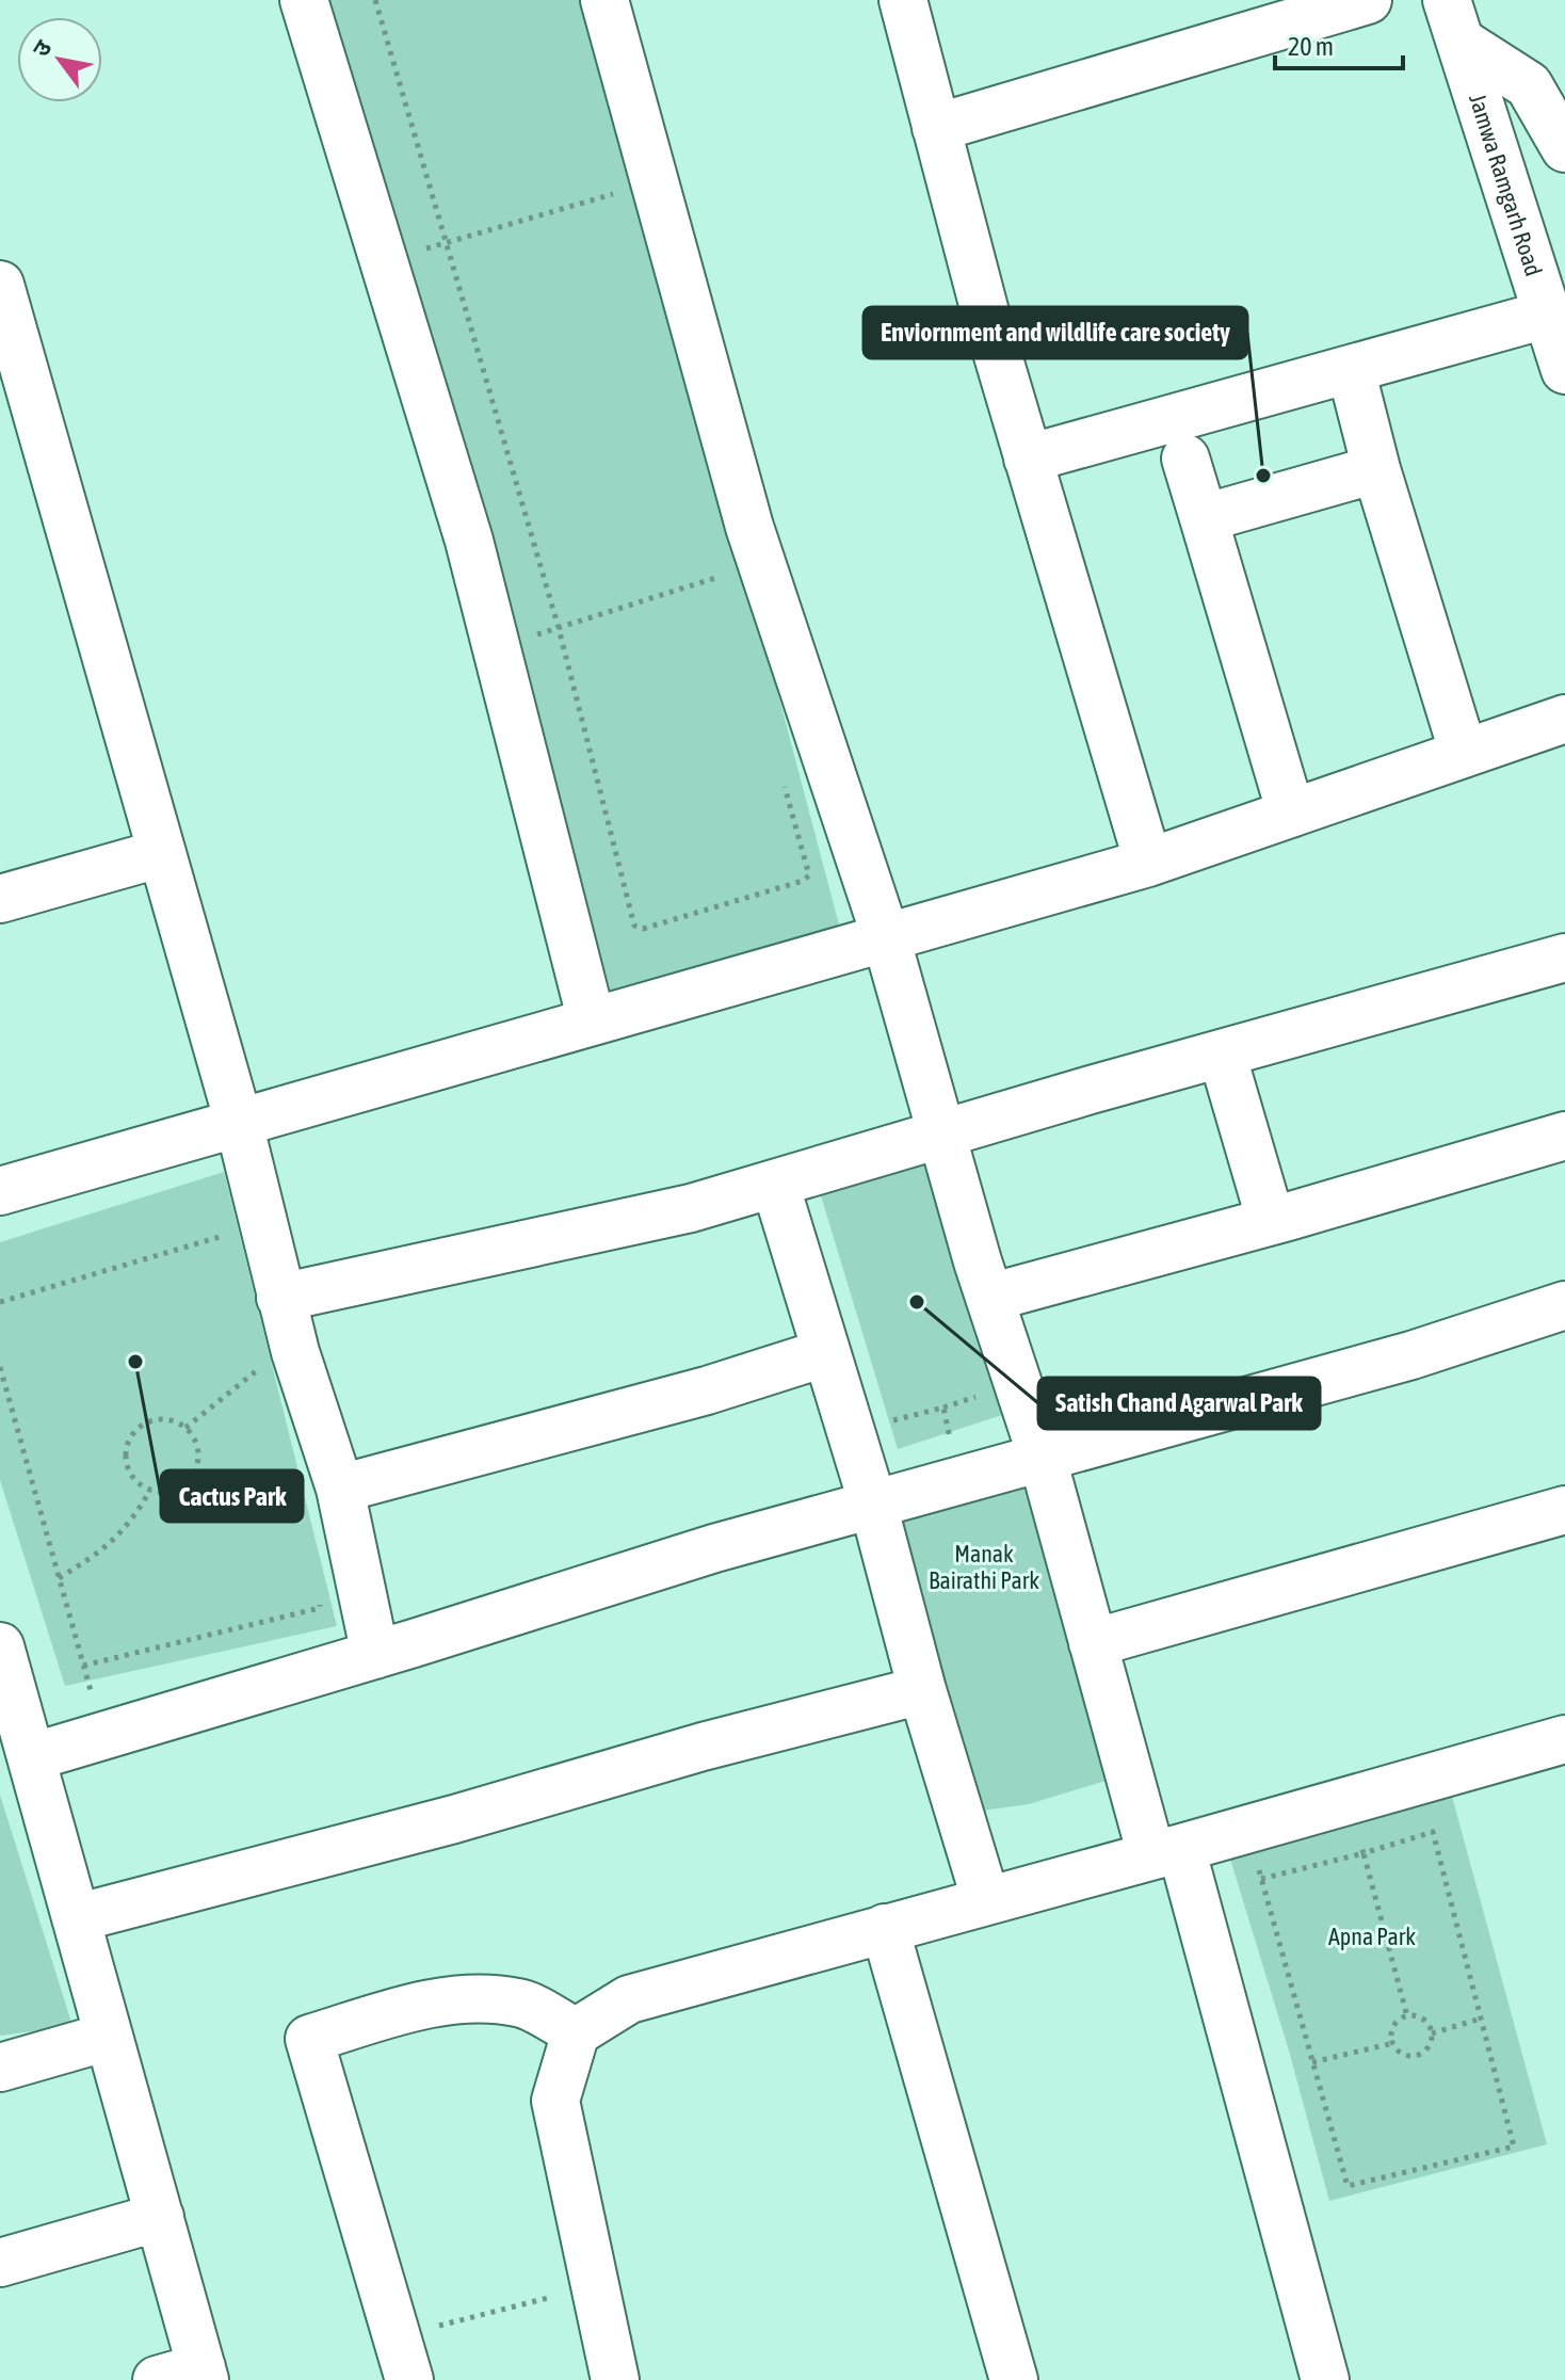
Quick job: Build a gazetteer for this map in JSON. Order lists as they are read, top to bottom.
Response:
{
  "streets": {
    "street": ["Jamwa Ramgarh Road"]
  },
  "parks": ["Manak Bairathi Park", "Apna Park"],
  "places": ["Enviornment and wildlife care society", "Satish Chand Agarwal Park", "Cactus Park"],
  "scale_bar": "20 m",
  "north": "top left"
}
